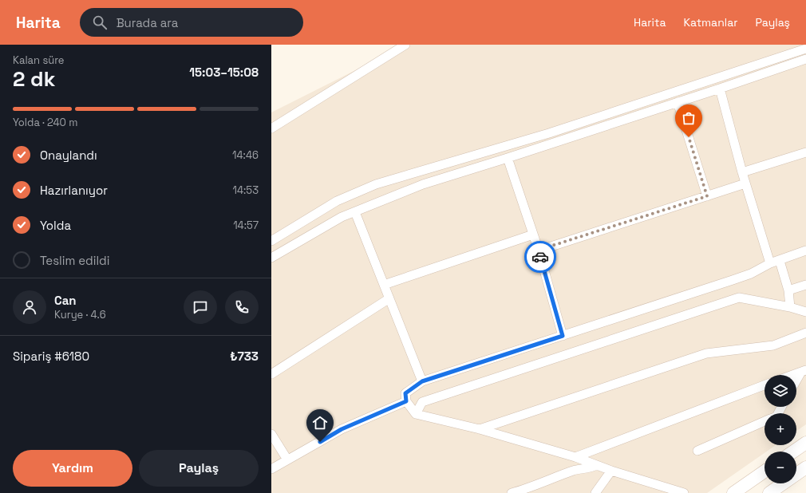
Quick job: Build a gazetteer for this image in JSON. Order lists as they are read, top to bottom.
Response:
{
  "page": {
    "header": "Harita",
    "search": "Burada ara",
    "nav": ["Harita", "Katmanlar", "Paylaş"],
    "heading": ["2 dk", "Kalan süre", "15:03–15:08"],
    "panel": [
      "Can",
      "Kurye · 4.6",
      "Sipariş #6180",
      "₺733"
    ],
    "bar": "Yolda · 240 m",
    "list": [
      ["Onaylandı", "14:46"],
      ["Hazırlanıyor", "14:53"],
      ["Yolda", "14:57"],
      "Teslim edildi"
    ],
    "map_buttons": ["+", "−"],
    "buttons": ["Yardım", "Paylaş"]
  }
}
